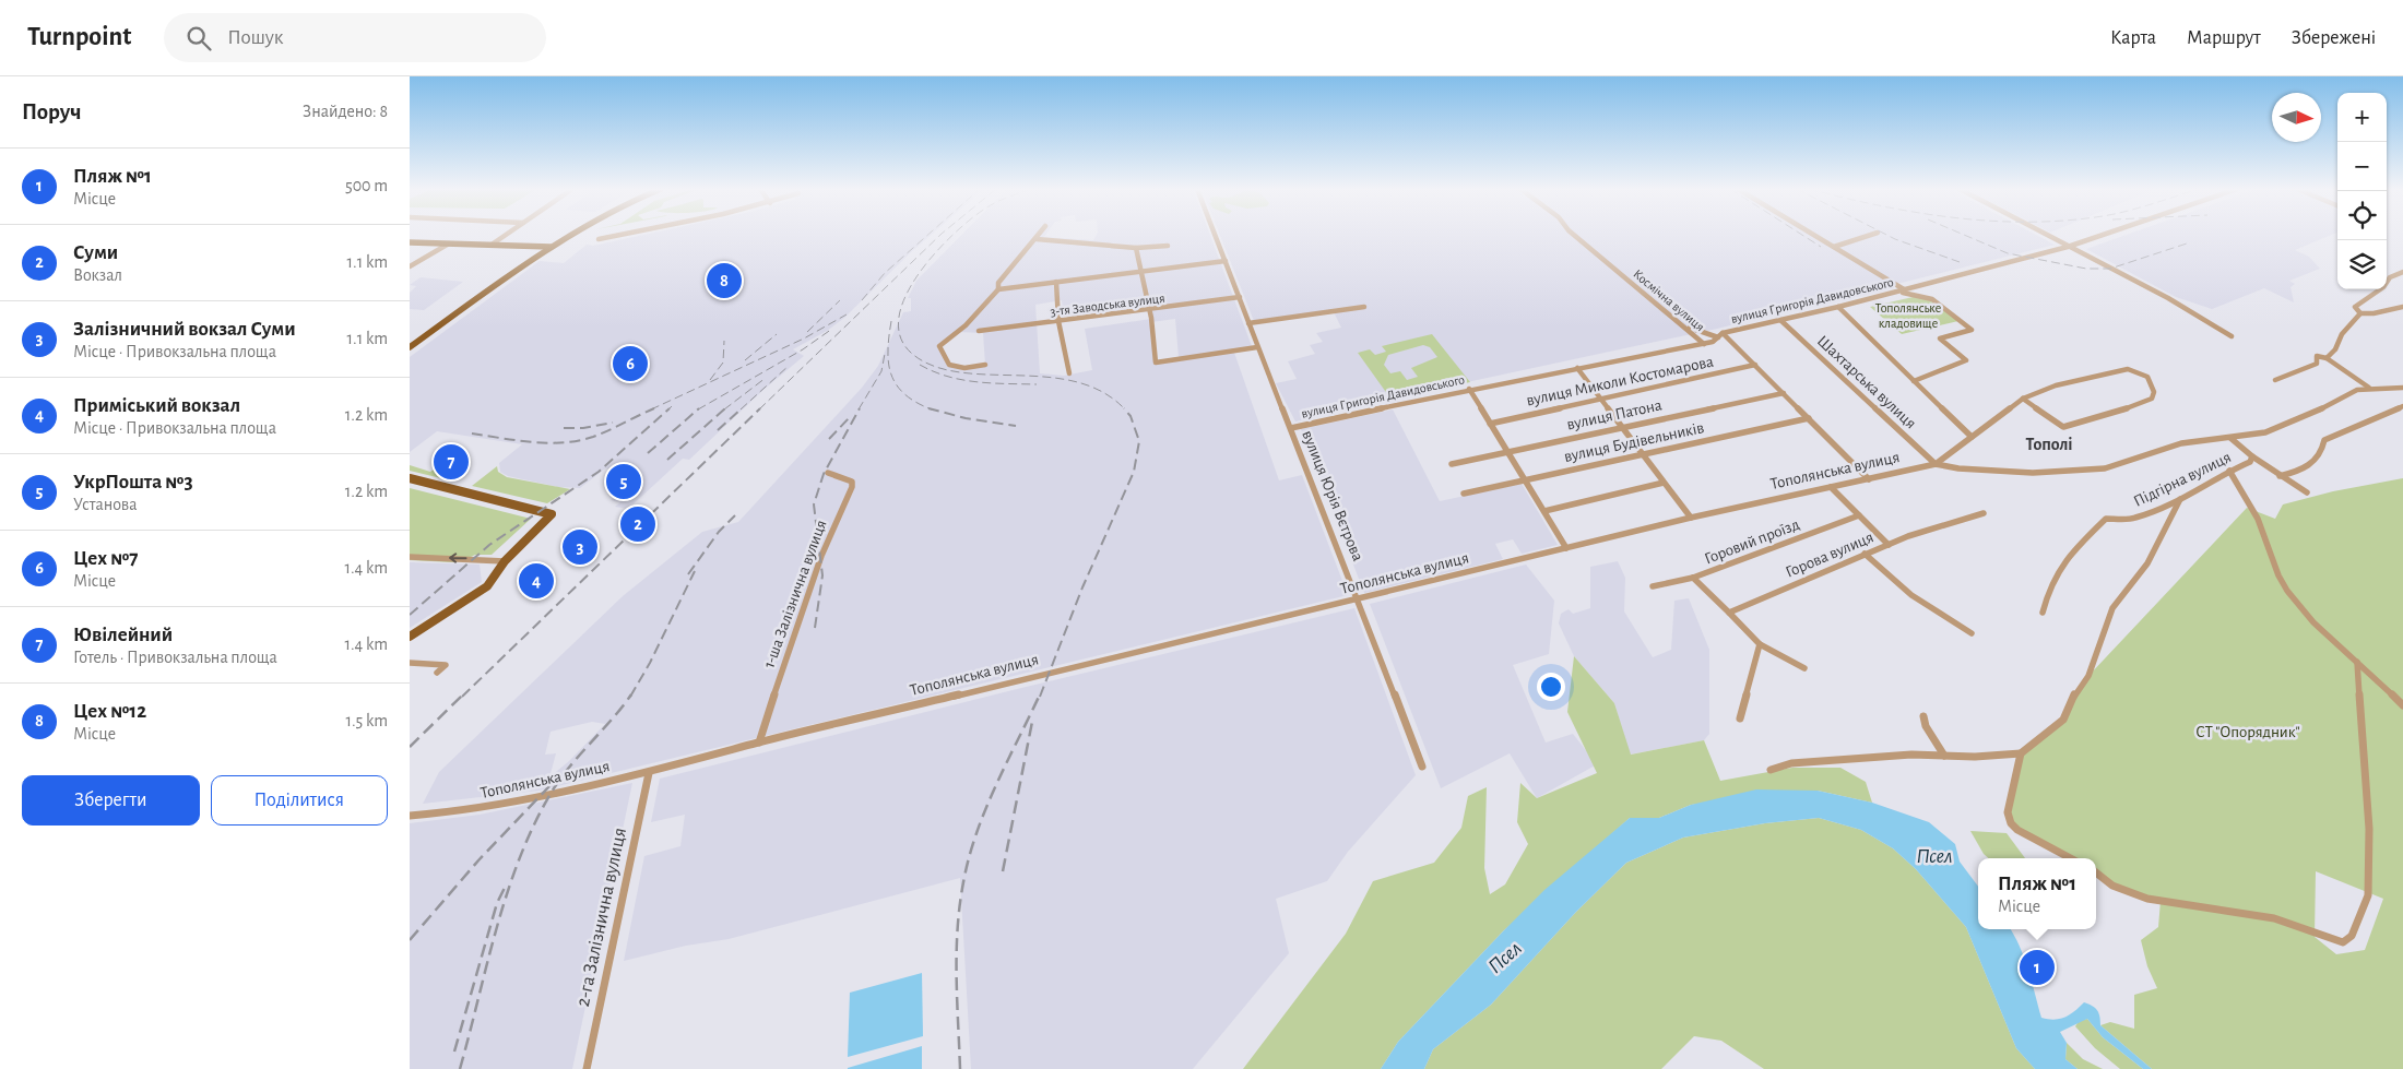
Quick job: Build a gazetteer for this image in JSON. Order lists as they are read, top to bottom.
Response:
{
  "streets": {
    "street": [
      "Космічна вулиця",
      "вулиця Григорія Давидовського",
      "3-тя Заводська вулиця",
      "вулиця Миколи Костомарова",
      "Шахтарська вулиця",
      "вулиця Патона",
      "вулиця Будівельників",
      "Тополянська вулиця",
      "Підгірна вулиця",
      "вулиця Юрія Вєтрова",
      "Горовий проїзд",
      "Горова вулиця",
      "1-ша Залізнична вулиця",
      "2-га Залізнична вулиця"
    ]
  },
  "crossings": [
    ["Космічна вулиця", "вулиця Григорія Давидовського"],
    ["Космічна вулиця", "вулиця Миколи Костомарова"],
    ["Космічна вулиця", "вулиця Патона"],
    ["Космічна вулиця", "вулиця Будівельників"],
    ["Космічна вулиця", "Тополянська вулиця"],
    ["вулиця Григорія Давидовського", "Шахтарська вулиця"],
    ["вулиця Григорія Давидовського", "вулиця Юрія Вєтрова"],
    ["3-тя Заводська вулиця", "вулиця Юрія Вєтрова"],
    ["Шахтарська вулиця", "Тополянська вулиця"],
    ["Тополянська вулиця", "вулиця Юрія Вєтрова"],
    ["Тополянська вулиця", "1-ша Залізнична вулиця"],
    ["Тополянська вулиця", "2-га Залізнична вулиця"]
  ],
  "districts": ["Тополі"],
  "water": ["Псел"],
  "parks": ["Тополянське кладовище", "СТ \"Опорядник\""],
  "north": "right",
  "page": {
    "header": "Turnpoint",
    "search": "Пошук",
    "nav": ["Карта", "Маршрут", "Збережені"],
    "heading": ["Поруч", "Знайдено: 8"],
    "map_buttons": ["+", "−"],
    "list": [
      {
        "mark": "1",
        "name": "Пляж №1",
        "note": "Місце",
        "value": "500 m"
      },
      {
        "mark": "2",
        "name": "Суми",
        "note": "Вокзал",
        "value": "1.1 km"
      },
      {
        "mark": "3",
        "name": "Залізничний вокзал Суми",
        "note": "Місце · Привокзальна площа",
        "value": "1.1 km"
      },
      {
        "mark": "4",
        "name": "Приміський вокзал",
        "note": "Місце · Привокзальна площа",
        "value": "1.2 km"
      },
      {
        "mark": "5",
        "name": "УкрПошта №3",
        "note": "Установа",
        "value": "1.2 km"
      },
      {
        "mark": "6",
        "name": "Цех №7",
        "note": "Місце",
        "value": "1.4 km"
      },
      {
        "mark": "7",
        "name": "Ювілейний",
        "note": "Готель · Привокзальна площа",
        "value": "1.4 km"
      },
      {
        "mark": "8",
        "name": "Цех №12",
        "note": "Місце",
        "value": "1.5 km"
      }
    ],
    "pins": [
      "8",
      "6",
      "7",
      "5",
      "2",
      "3",
      "4",
      "1"
    ],
    "buttons": ["Зберегти", "Поділитися"],
    "popup": ["Пляж №1", "Місце"]
  }
}
